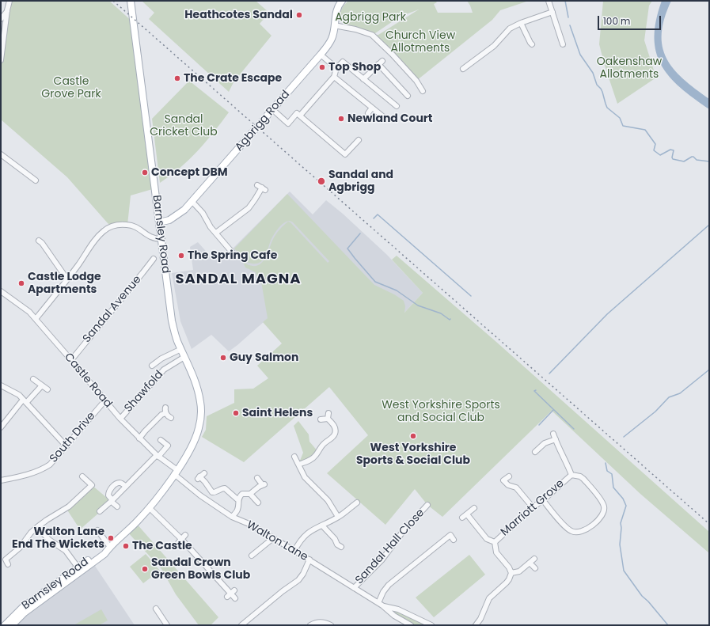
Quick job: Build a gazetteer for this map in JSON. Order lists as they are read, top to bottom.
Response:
{
  "streets": {
    "main road": ["Agbrigg Road", "Barnsley Road"],
    "street": [
      "Sandal Avenue",
      "Castle Road",
      "Shawfold",
      "South Drive",
      "Marriott Grove",
      "Walton Lane",
      "Sandal Hall Close"
    ]
  },
  "crossings": [
    ["Agbrigg Road", "Barnsley Road"],
    ["Barnsley Road", "Castle Road"],
    ["Barnsley Road", "Shawfold"],
    ["Barnsley Road", "Walton Lane"],
    ["Sandal Avenue", "Castle Road"],
    ["Castle Road", "Shawfold"],
    ["Castle Road", "South Drive"],
    ["Castle Road", "Walton Lane"],
    ["Walton Lane", "Sandal Hall Close"]
  ],
  "districts": ["SANDAL MAGNA"],
  "parks": [
    "Agbrigg Park",
    "Church View Allotments",
    "Oakenshaw Allotments",
    "Castle Grove Park",
    "Sandal Cricket Club",
    "West Yorkshire Sports and Social Club"
  ],
  "places": [
    "Heathcotes Sandal",
    "Top Shop",
    "The Crate Escape",
    "Newland Court",
    "Concept DBM",
    "Sandal and Agbrigg",
    "The Spring Cafe",
    "Castle Lodge Apartments",
    "Guy Salmon",
    "Saint Helens",
    "West Yorkshire Sports & Social Club",
    "Walton Lane End The Wickets",
    "The Castle",
    "Sandal Crown Green Bowls Club"
  ],
  "scale_bar": "100 m"
}
